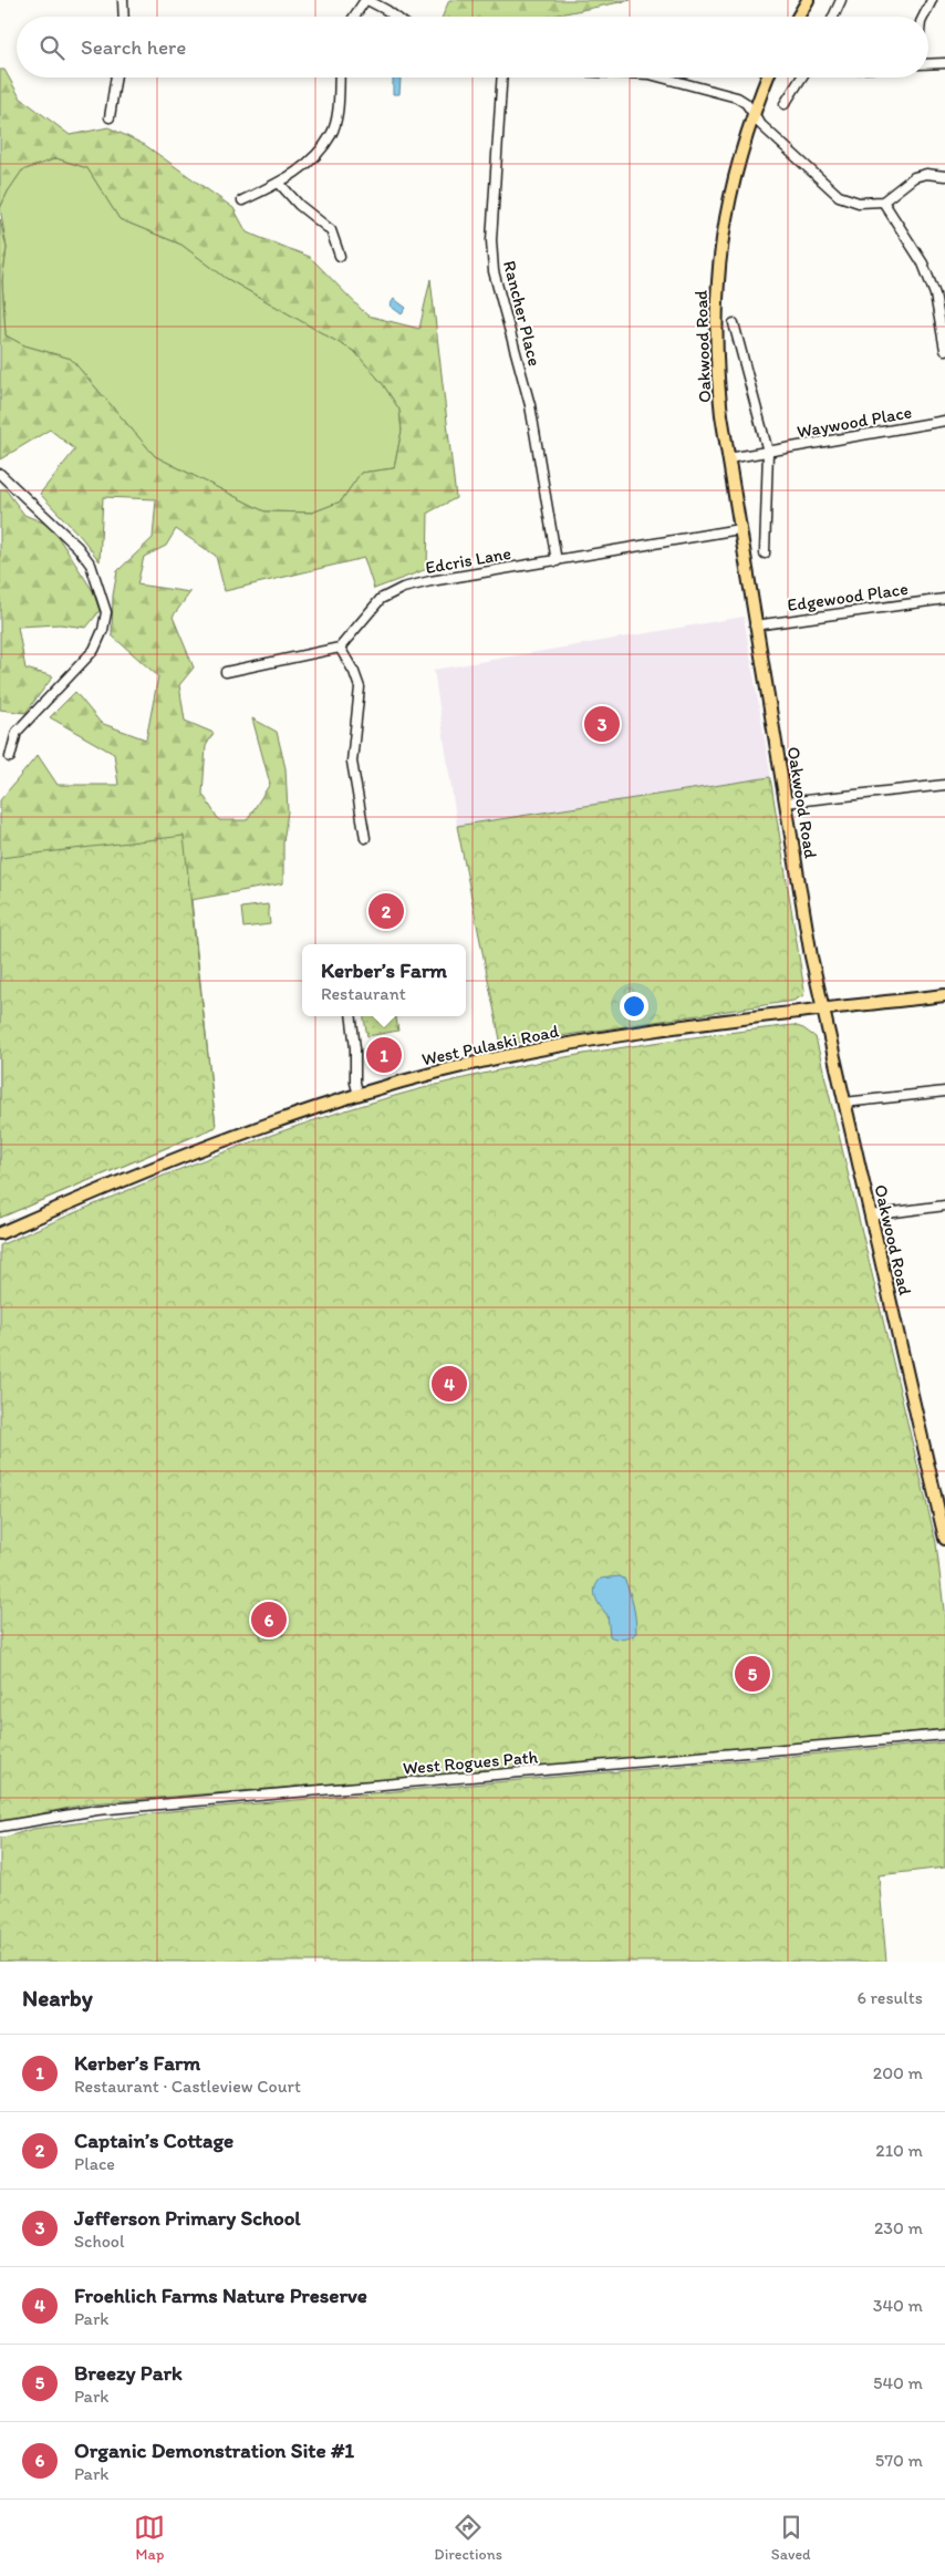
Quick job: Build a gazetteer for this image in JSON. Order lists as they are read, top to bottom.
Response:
{
  "streets": {
    "main road": ["Oakwood Road", "West Pulaski Road"],
    "street": [
      "Rancher Place",
      "Waywood Place",
      "Edcris Lane",
      "Edgewood Place",
      "West Rogues Path"
    ]
  },
  "crossings": [
    ["Rancher Place", "Edcris Lane"],
    ["Oakwood Road", "Waywood Place"],
    ["Oakwood Road", "Edcris Lane"],
    ["Oakwood Road", "Edgewood Place"],
    ["Oakwood Road", "West Pulaski Road"]
  ],
  "page": {
    "search": "Search here",
    "pins": [
      "3",
      "2",
      "1",
      "4",
      "6",
      "5"
    ],
    "popup": ["Kerber’s Farm", "Restaurant"],
    "heading": ["Nearby", "6 results"],
    "list": [
      {
        "mark": "1",
        "name": "Kerber’s Farm",
        "note": "Restaurant · Castleview Court",
        "value": "200 m"
      },
      {
        "mark": "2",
        "name": "Captain’s Cottage",
        "note": "Place",
        "value": "210 m"
      },
      {
        "mark": "3",
        "name": "Jefferson Primary School",
        "note": "School",
        "value": "230 m"
      },
      {
        "mark": "4",
        "name": "Froehlich Farms Nature Preserve",
        "note": "Park",
        "value": "340 m"
      },
      {
        "mark": "5",
        "name": "Breezy Park",
        "note": "Park",
        "value": "540 m"
      },
      {
        "mark": "6",
        "name": "Organic Demonstration Site #1",
        "note": "Park",
        "value": "570 m"
      }
    ],
    "nav": ["Map", "Directions", "Saved"]
  }
}
